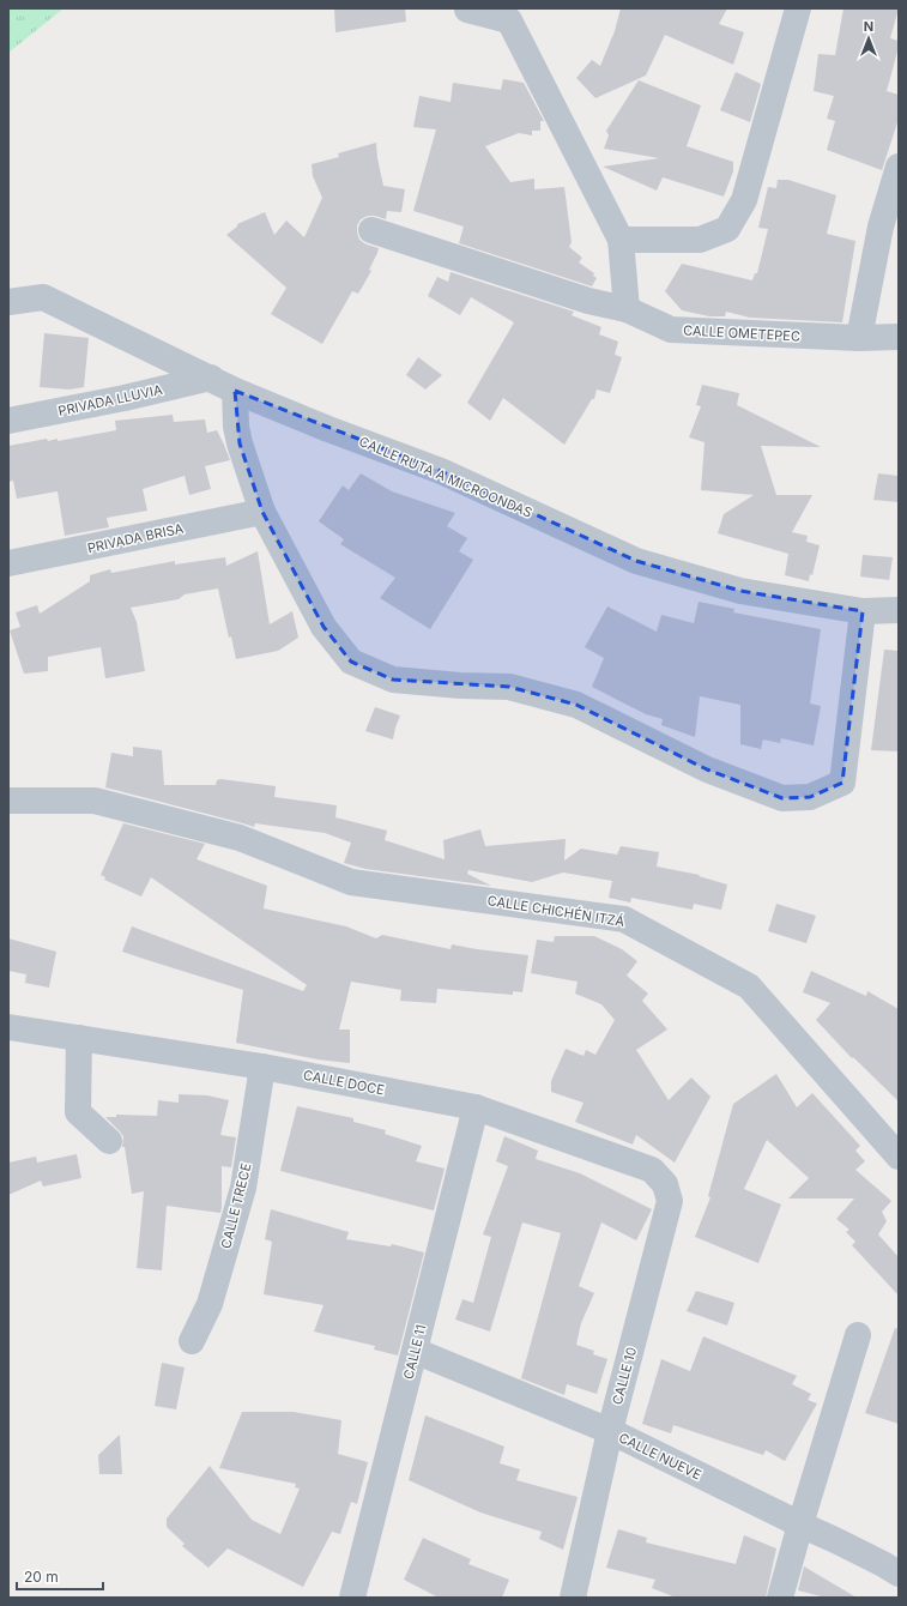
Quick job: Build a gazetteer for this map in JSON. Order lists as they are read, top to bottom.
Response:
{
  "streets": {
    "street": [
      "CALLE OMETEPEC",
      "PRIVADA LLUVIA",
      "CALLE RUTA A MICROONDAS",
      "PRIVADA BRISA",
      "CALLE CHICHÉN ITZÁ",
      "CALLE DOCE",
      "CALLE TRECE",
      "CALLE 11",
      "CALLE 10",
      "CALLE NUEVE"
    ]
  },
  "crossings": [
    ["PRIVADA LLUVIA", "CALLE RUTA A MICROONDAS"],
    ["CALLE DOCE", "CALLE TRECE"],
    ["CALLE DOCE", "CALLE 11"],
    ["CALLE DOCE", "CALLE 10"],
    ["CALLE 11", "CALLE NUEVE"],
    ["CALLE 10", "CALLE NUEVE"]
  ],
  "scale_bar": "20 m",
  "north": "top"
}
